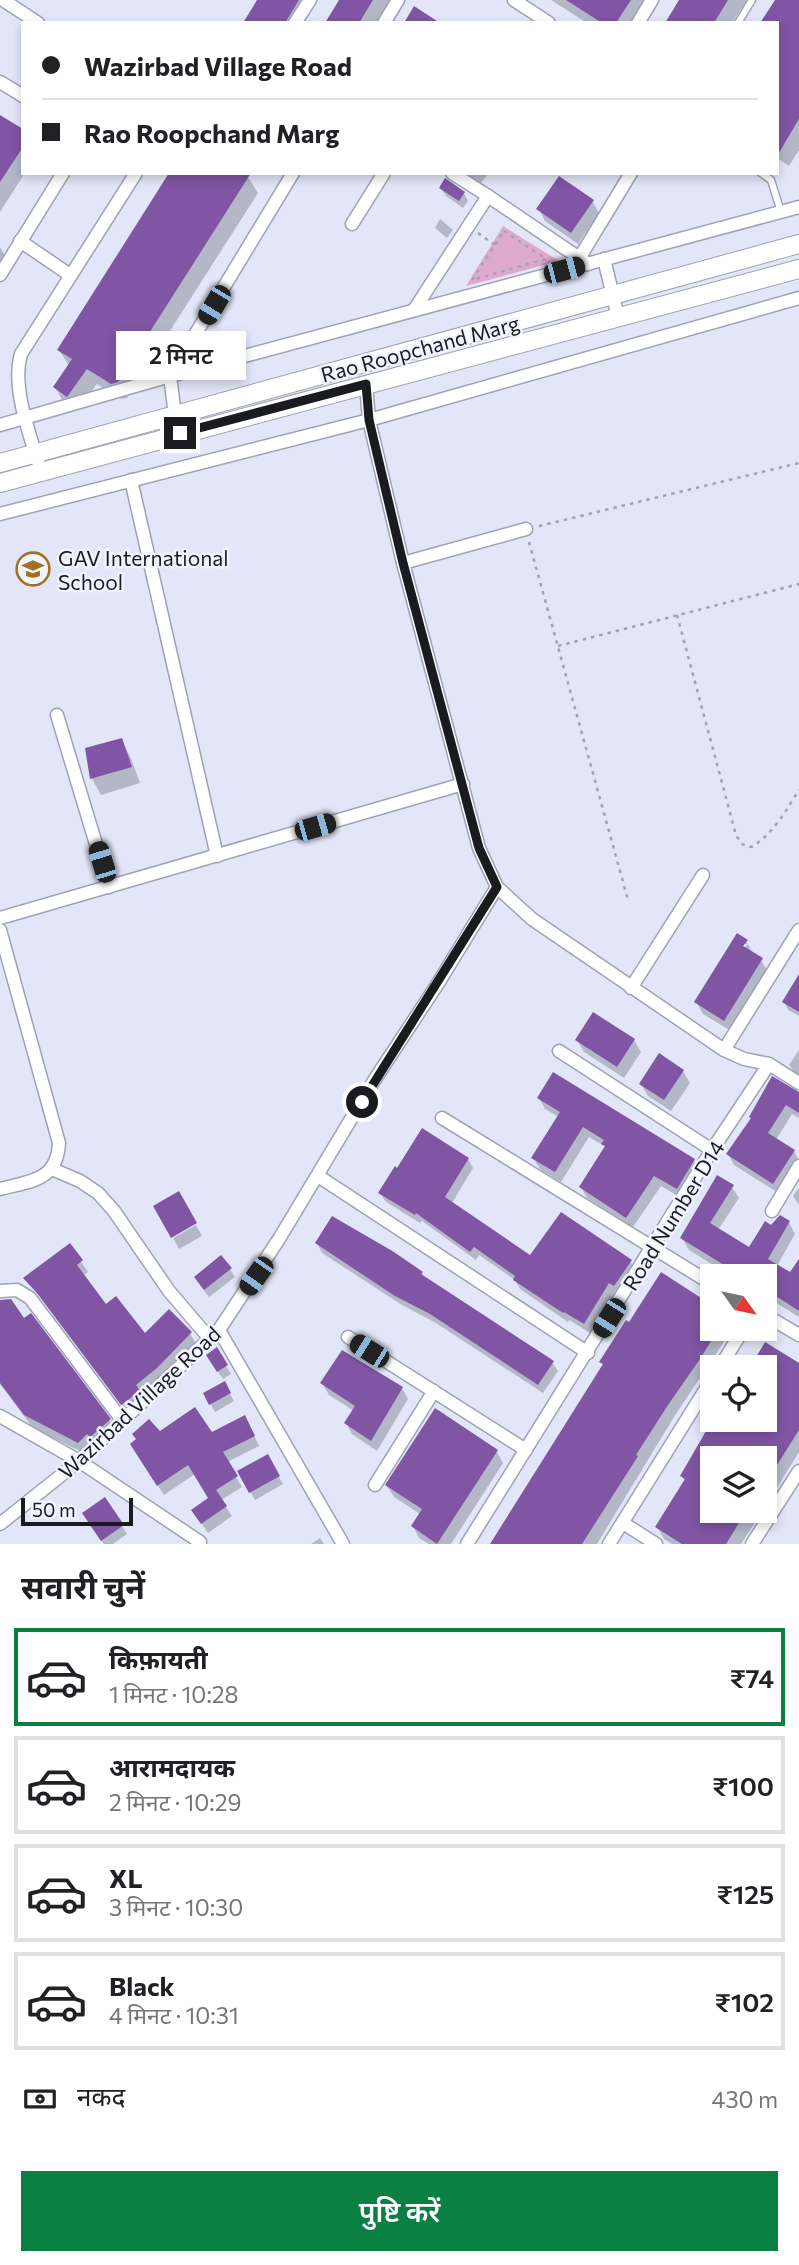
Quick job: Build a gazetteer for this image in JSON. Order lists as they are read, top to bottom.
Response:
{
  "streets": {
    "main road": ["Rao Roopchand Marg"],
    "street": ["Road Number D14", "Wazirbad Village Road"]
  },
  "places": {
    "school or university": ["GAV International School"]
  },
  "scale_bar": "50 m",
  "north": "bottom right",
  "page": {
    "banner": ["Wazirbad Village Road", "Rao Roopchand Marg"],
    "bubble": "2 मिनट",
    "scale": "50 m",
    "heading": "सवारी चुनें",
    "list": [
      {
        "name": "किफ़ायती",
        "note": "1 मिनट · 10:28",
        "value": "₹74"
      },
      {
        "name": "आरामदायक",
        "note": "2 मिनट · 10:29",
        "value": "₹100"
      },
      {
        "name": "XL",
        "note": "3 मिनट · 10:30",
        "value": "₹125"
      },
      {
        "name": "Black",
        "note": "4 मिनट · 10:31",
        "value": "₹102"
      }
    ],
    "pay": ["नकद", "430 m"],
    "buttons": "पुष्टि करें"
  }
}
